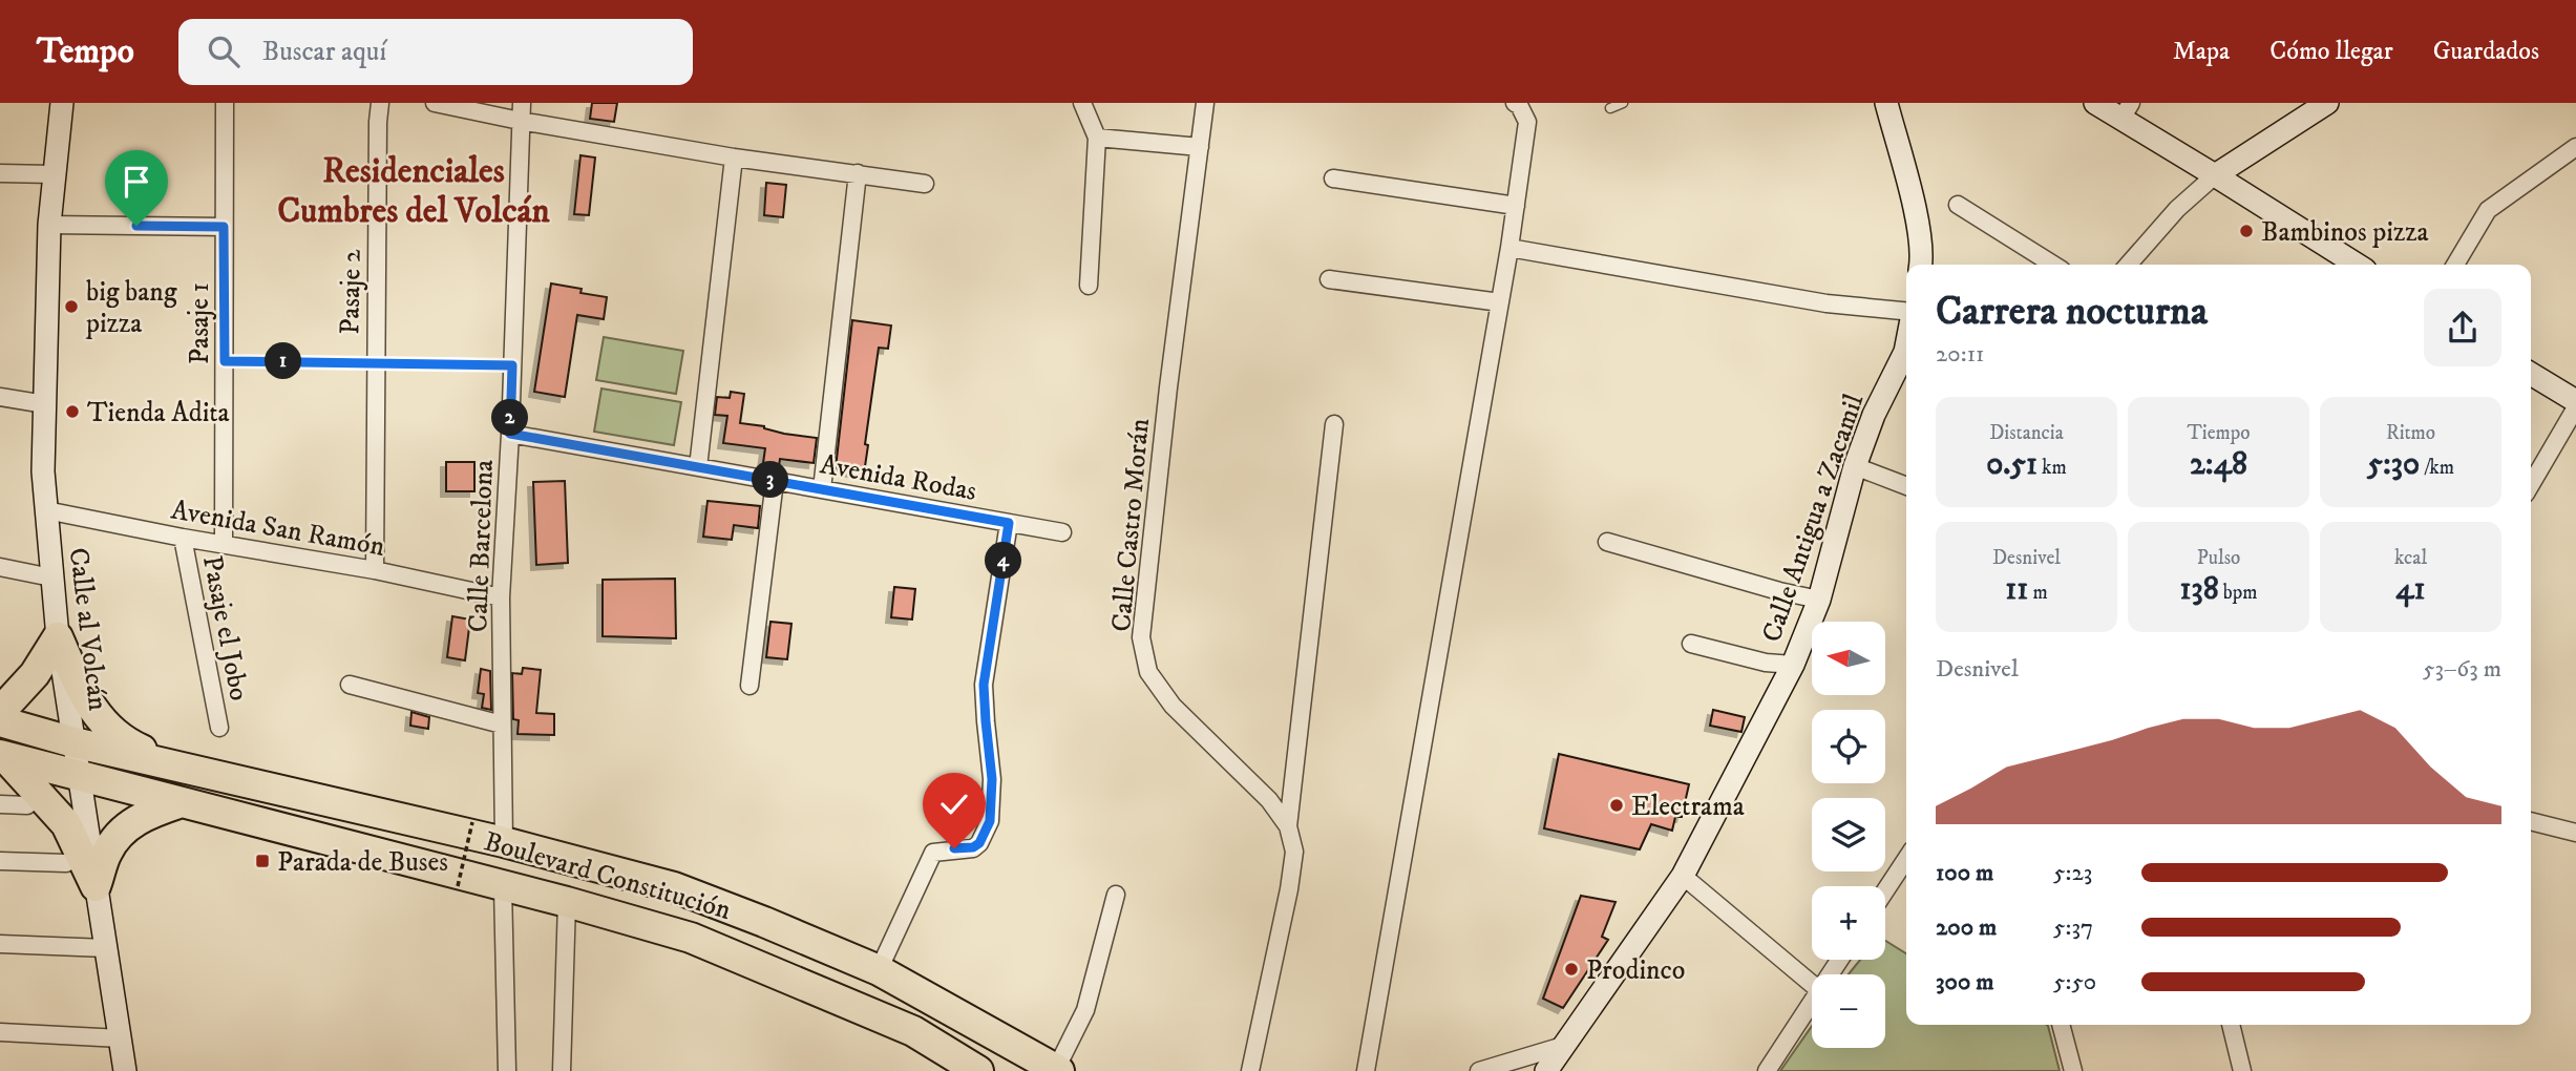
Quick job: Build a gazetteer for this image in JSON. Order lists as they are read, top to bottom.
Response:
{
  "streets": {
    "highway": ["Boulevard Constitución"],
    "main road": ["Calle Antigua a Zacamil", "Calle al Volcán"],
    "street": [
      "Pasaje 2",
      "Pasaje 1",
      "Avenida Rodas",
      "Calle Castro Morán",
      "Avenida San Ramón",
      "Calle Barcelona",
      "Pasaje el Jobo"
    ]
  },
  "crossings": [
    ["Pasaje 2", "Avenida San Ramón"],
    ["Pasaje 1", "Avenida San Ramón"],
    ["Avenida Rodas", "Calle Barcelona"],
    ["Avenida San Ramón", "Calle Barcelona"],
    ["Avenida San Ramón", "Pasaje el Jobo"],
    ["Avenida San Ramón", "Calle al Volcán"],
    ["Calle Barcelona", "Boulevard Constitución"],
    ["Calle al Volcán", "Boulevard Constitución"]
  ],
  "districts": ["Residenciales Cumbres del Volcán"],
  "places": {
    "other": [
      "Bambinos pizza",
      "big bang pizza",
      "Tienda Adita",
      "Electrama",
      "Prodinco"
    ],
    "transit": ["Parada de Buses"]
  },
  "north": "left",
  "page": {
    "header": "Tempo",
    "search": "Buscar aquí",
    "nav": ["Mapa", "Cómo llegar", "Guardados"],
    "heading": ["Carrera nocturna", "20:11"],
    "pins": [
      "1",
      "2",
      "3",
      "4"
    ],
    "stats": [
      ["Distancia", "0.51 km"],
      ["Tiempo", "2:48"],
      ["Ritmo", "5:30 /km"],
      ["Desnivel", "11 m"],
      ["Pulso", "138 bpm"],
      ["kcal", "41"]
    ],
    "map_buttons": ["+", "−"],
    "chart": ["Desnivel", "53–63 m"],
    "list": [
      {
        "name": "100 m",
        "note": "5:23"
      },
      {
        "name": "200 m",
        "note": "5:37"
      },
      {
        "name": "300 m",
        "note": "5:50"
      }
    ]
  }
}
